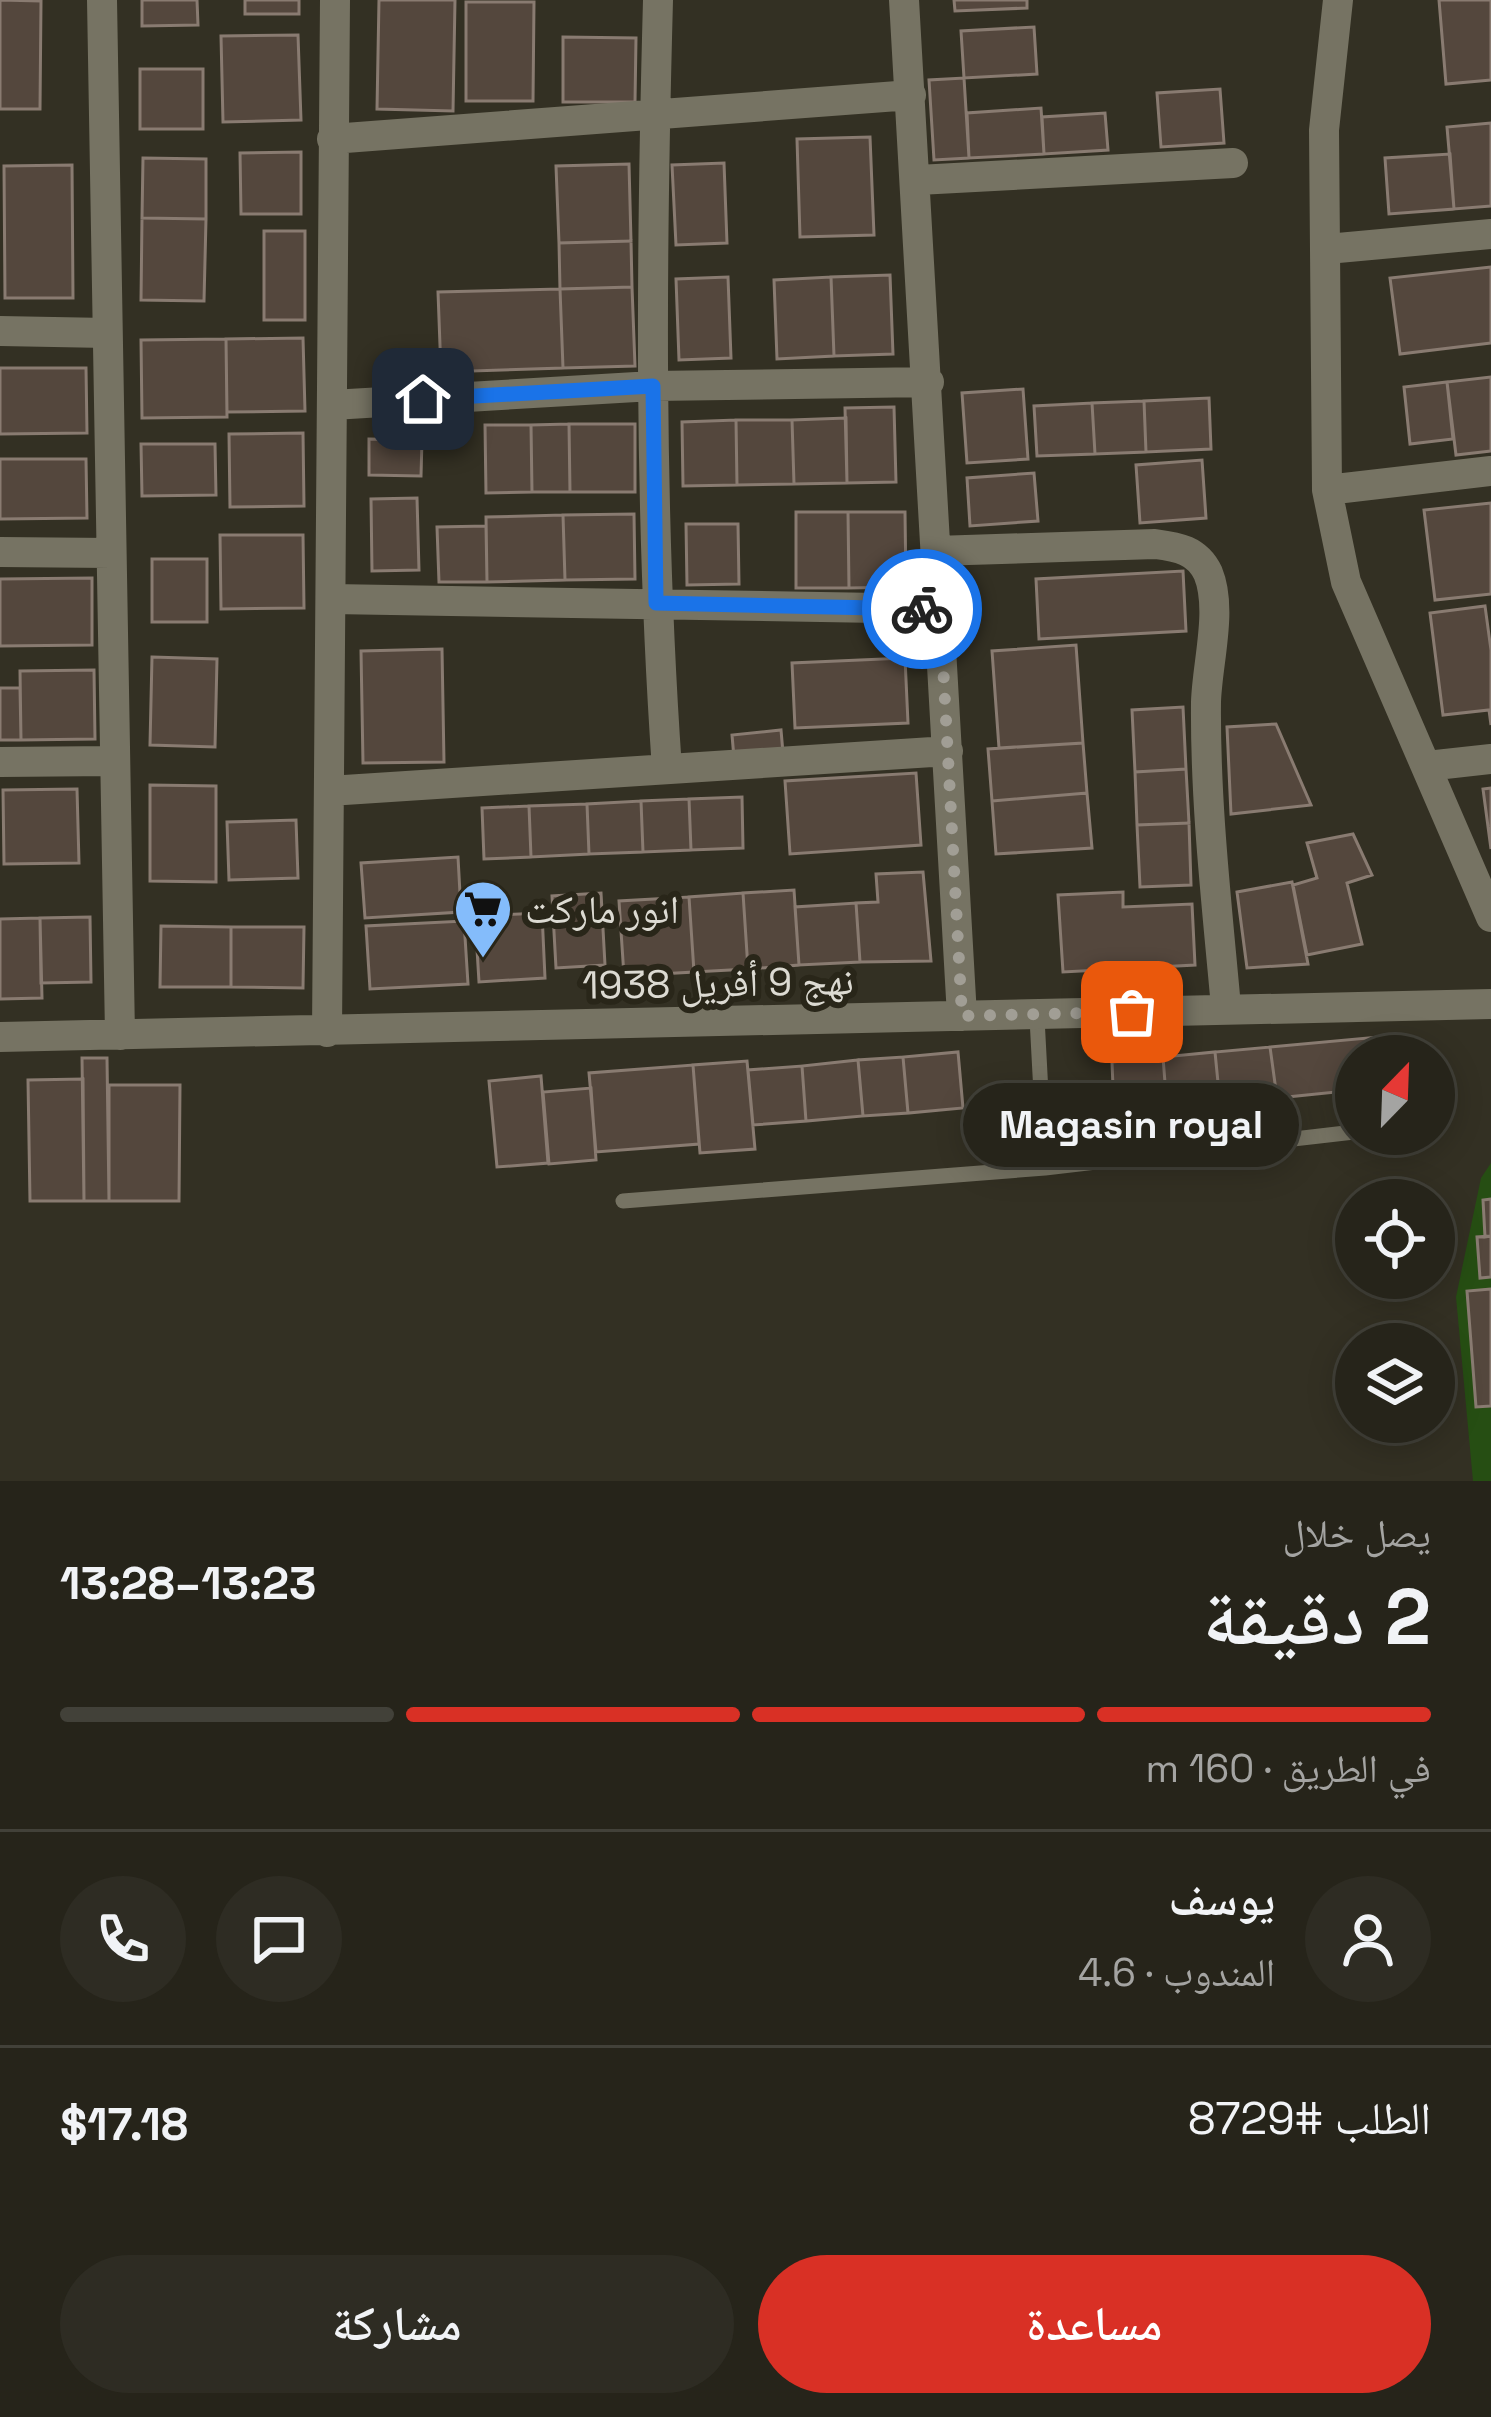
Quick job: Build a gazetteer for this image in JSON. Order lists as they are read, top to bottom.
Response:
{
  "streets": {
    "street": ["نهج 9 أفريل 1938"]
  },
  "places": {
    "supermarket": ["انور ماركت"],
    "other": ["Magasin royal"]
  },
  "north": "top right",
  "page": {
    "bubble": "Magasin royal",
    "heading": ["2 دقيقة", "يصل خلال", "13:23–13:28"],
    "panel": [
      "يوسف",
      "المندوب · 4.6",
      "الطلب #8729",
      "$17.18"
    ],
    "bar": "في الطريق · 160 m",
    "buttons": ["مساعدة", "مشاركة"]
  }
}
